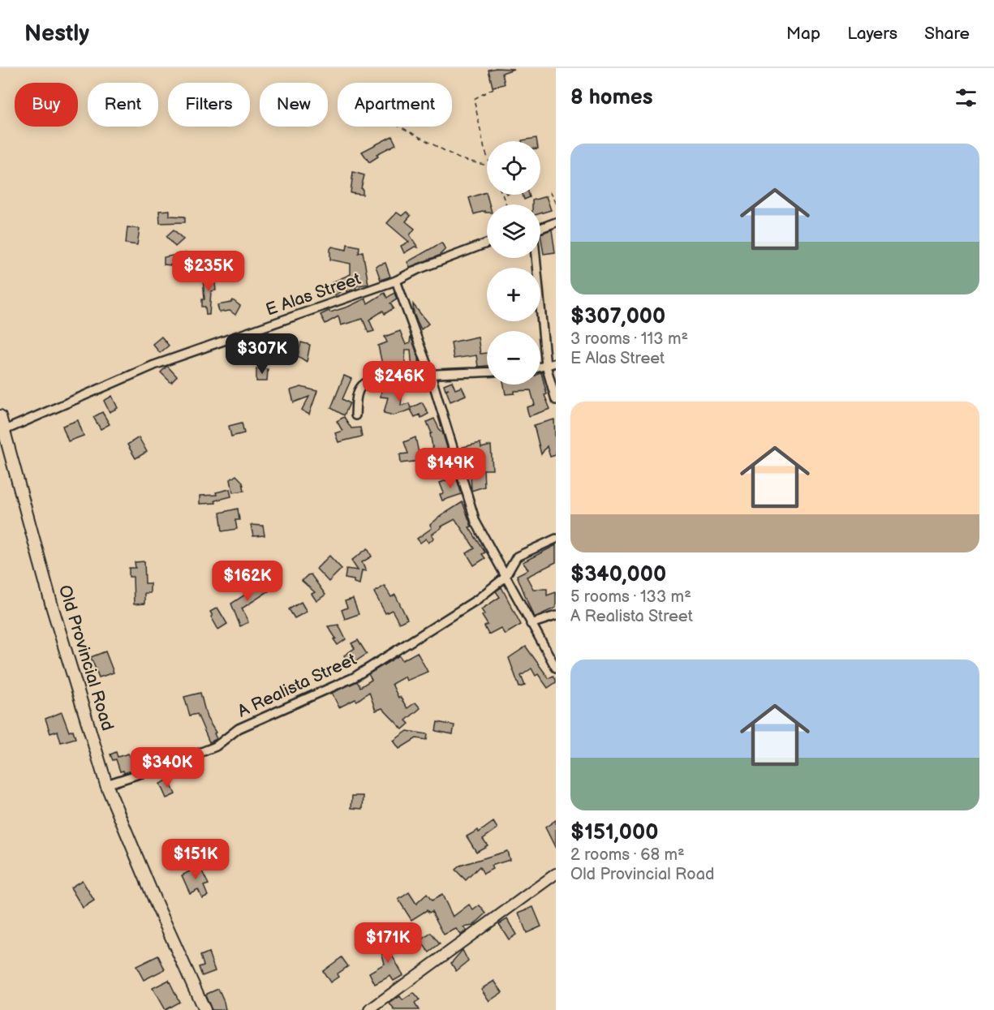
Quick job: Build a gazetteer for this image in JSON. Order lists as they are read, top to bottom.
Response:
{
  "streets": {
    "main road": ["Old Provincial Road"],
    "street": ["E Alas Street", "A Realista Street"]
  },
  "crossings": [
    ["E Alas Street", "Old Provincial Road"],
    ["Old Provincial Road", "A Realista Street"]
  ],
  "page": {
    "header": "Nestly",
    "nav": ["Map", "Layers", "Share"],
    "heading": "8 homes",
    "chip": [
      "Buy",
      "Rent",
      "Filters",
      "New",
      "Apartment"
    ],
    "list": [
      {
        "name": "$307,000",
        "note": "3 rooms · 113 m² · E Alas Street"
      },
      {
        "name": "$340,000",
        "note": "5 rooms · 133 m² · A Realista Street"
      },
      {
        "name": "$151,000",
        "note": "2 rooms · 68 m² · Old Provincial Road"
      }
    ],
    "map_buttons": ["+", "−"],
    "price": [
      "$235K",
      "$307K",
      "$246K",
      "$149K",
      "$162K",
      "$340K",
      "$151K",
      "$171K"
    ]
  }
}
